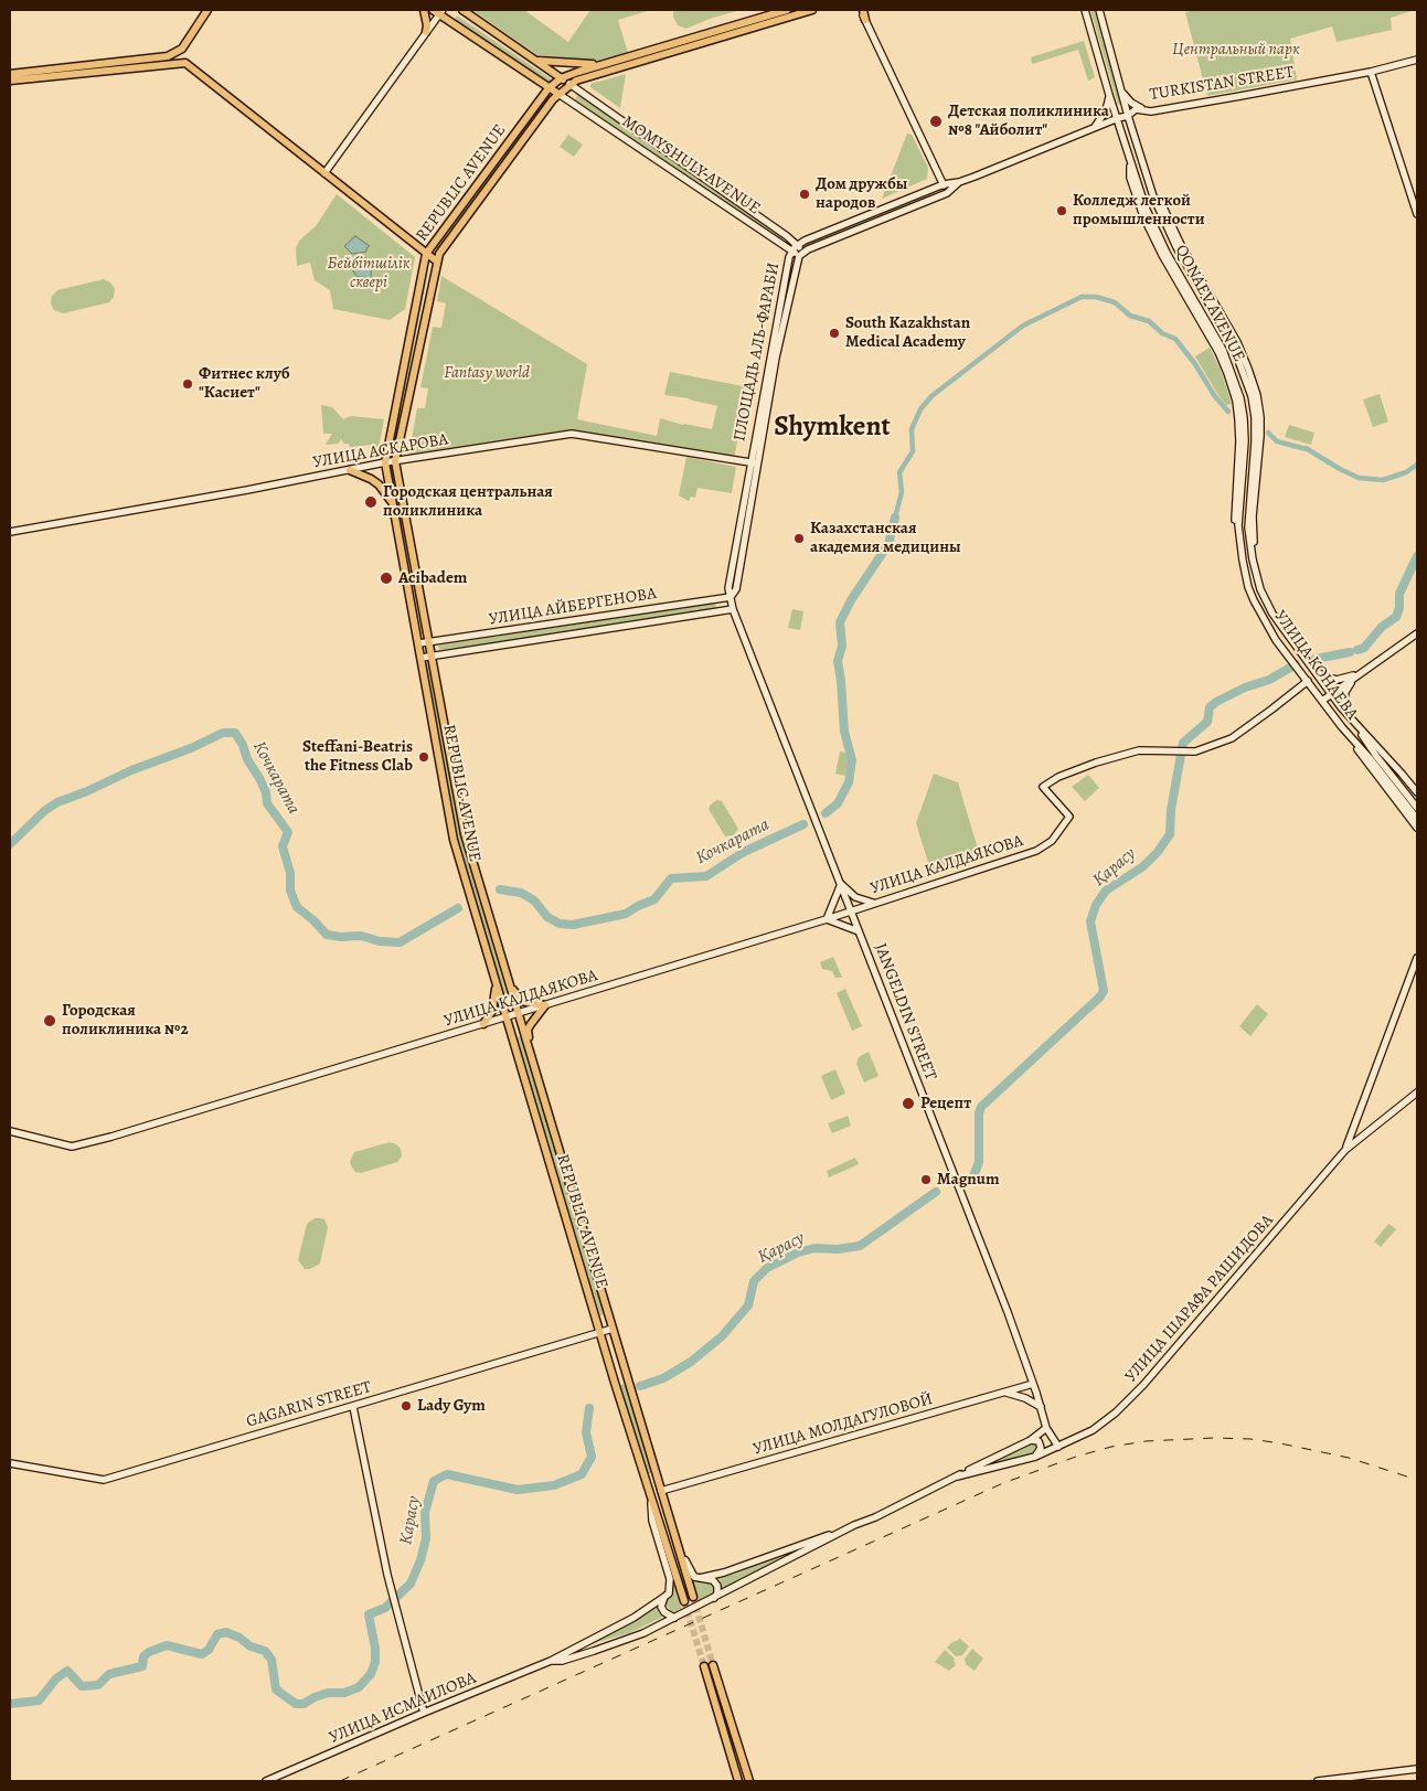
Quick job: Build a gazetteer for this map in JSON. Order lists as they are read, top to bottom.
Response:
{
  "streets": {
    "main road": [
      "TURKISTAN STREET",
      "MOMYSHULY AVENUE",
      "REPUBLIC AVENUE",
      "QONAEV AVENUE",
      "ПЛОЩАДЬ АЛЬ-ФАРАБИ",
      "УЛИЦА АСКАРОВА",
      "УЛИЦА АЙБЕРГЕНОВА",
      "УЛИЦА КОНАЕВА",
      "УЛИЦА КАЛДАЯКОВА",
      "JANGELDIN STREET",
      "УЛИЦА ШАРАФА РАШИДОВА",
      "GAGARIN STREET",
      "УЛИЦА МОЛДАГУЛОВОЙ",
      "УЛИЦА ИСМАИЛОВА"
    ]
  },
  "crossings": [
    ["TURKISTAN STREET", "QONAEV AVENUE"],
    ["MOMYSHULY AVENUE", "REPUBLIC AVENUE"],
    ["MOMYSHULY AVENUE", "ПЛОЩАДЬ АЛЬ-ФАРАБИ"],
    ["REPUBLIC AVENUE", "УЛИЦА АСКАРОВА"],
    ["REPUBLIC AVENUE", "УЛИЦА АЙБЕРГЕНОВА"],
    ["REPUBLIC AVENUE", "УЛИЦА КАЛДАЯКОВА"],
    ["REPUBLIC AVENUE", "GAGARIN STREET"],
    ["REPUBLIC AVENUE", "УЛИЦА МОЛДАГУЛОВОЙ"],
    ["QONAEV AVENUE", "УЛИЦА КОНАЕВА"],
    ["ПЛОЩАДЬ АЛЬ-ФАРАБИ", "УЛИЦА АСКАРОВА"],
    ["ПЛОЩАДЬ АЛЬ-ФАРАБИ", "УЛИЦА АЙБЕРГЕНОВА"],
    ["ПЛОЩАДЬ АЛЬ-ФАРАБИ", "JANGELDIN STREET"],
    ["УЛИЦА АЙБЕРГЕНОВА", "JANGELDIN STREET"],
    ["УЛИЦА КОНАЕВА", "УЛИЦА КАЛДАЯКОВА"],
    ["УЛИЦА КАЛДАЯКОВА", "JANGELDIN STREET"],
    ["JANGELDIN STREET", "УЛИЦА МОЛДАГУЛОВОЙ"]
  ],
  "districts": ["Shymkent"],
  "water": ["Кочкарата", "Қарасу", "Карасу"],
  "parks": ["Центральный парк", "Бейбітшілік сквері", "Fantasy world"],
  "places": [
    "Детская поликлиника №8 \"Айболит\"",
    "Дом дружбы народов",
    "Колледж легкой промышленности",
    "South Kazakhstan Medical Academy",
    "Фитнес клуб \"Касиет\"",
    "Городская центральная поликлиника",
    "Казахстанская академия медицины",
    "Acibadem",
    "Steffani-Beatris the Fitness Clab",
    "Городская поликлиника №2",
    "Рецепт",
    "Magnum",
    "Lady Gym"
  ]
}
